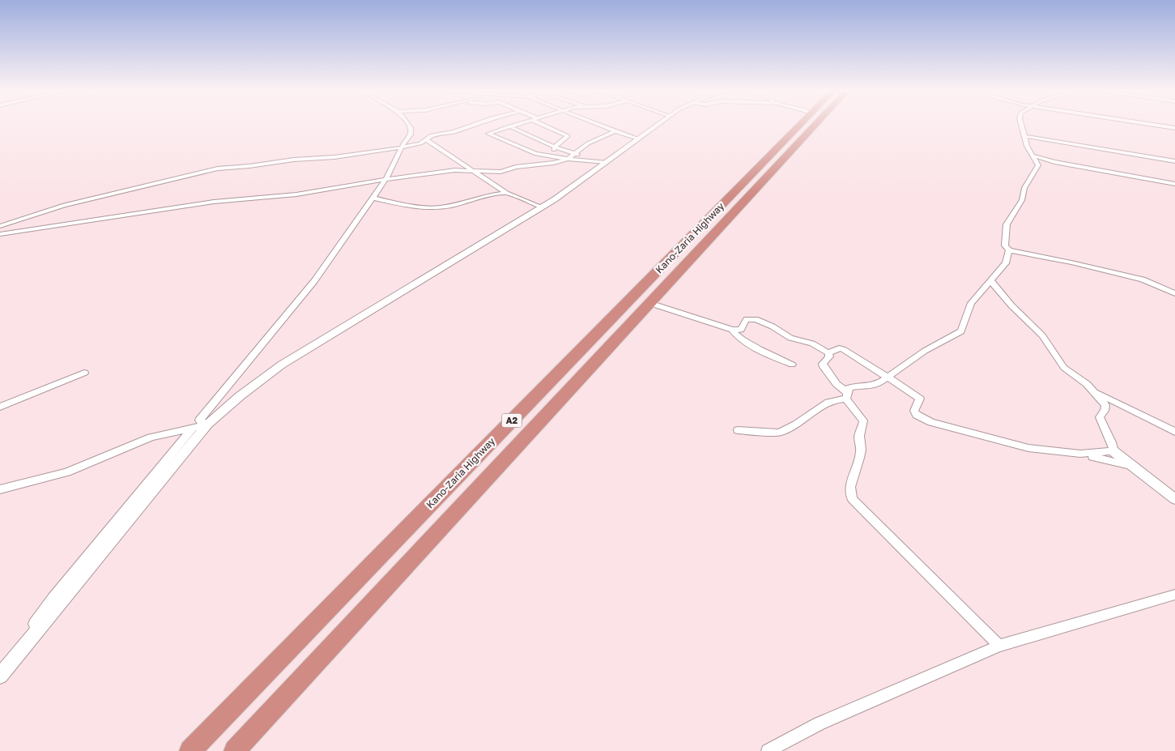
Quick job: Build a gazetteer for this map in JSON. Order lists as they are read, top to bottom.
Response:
{
  "streets": {
    "highway": ["Kano-Zaria Highway", "A2"]
  }
}
